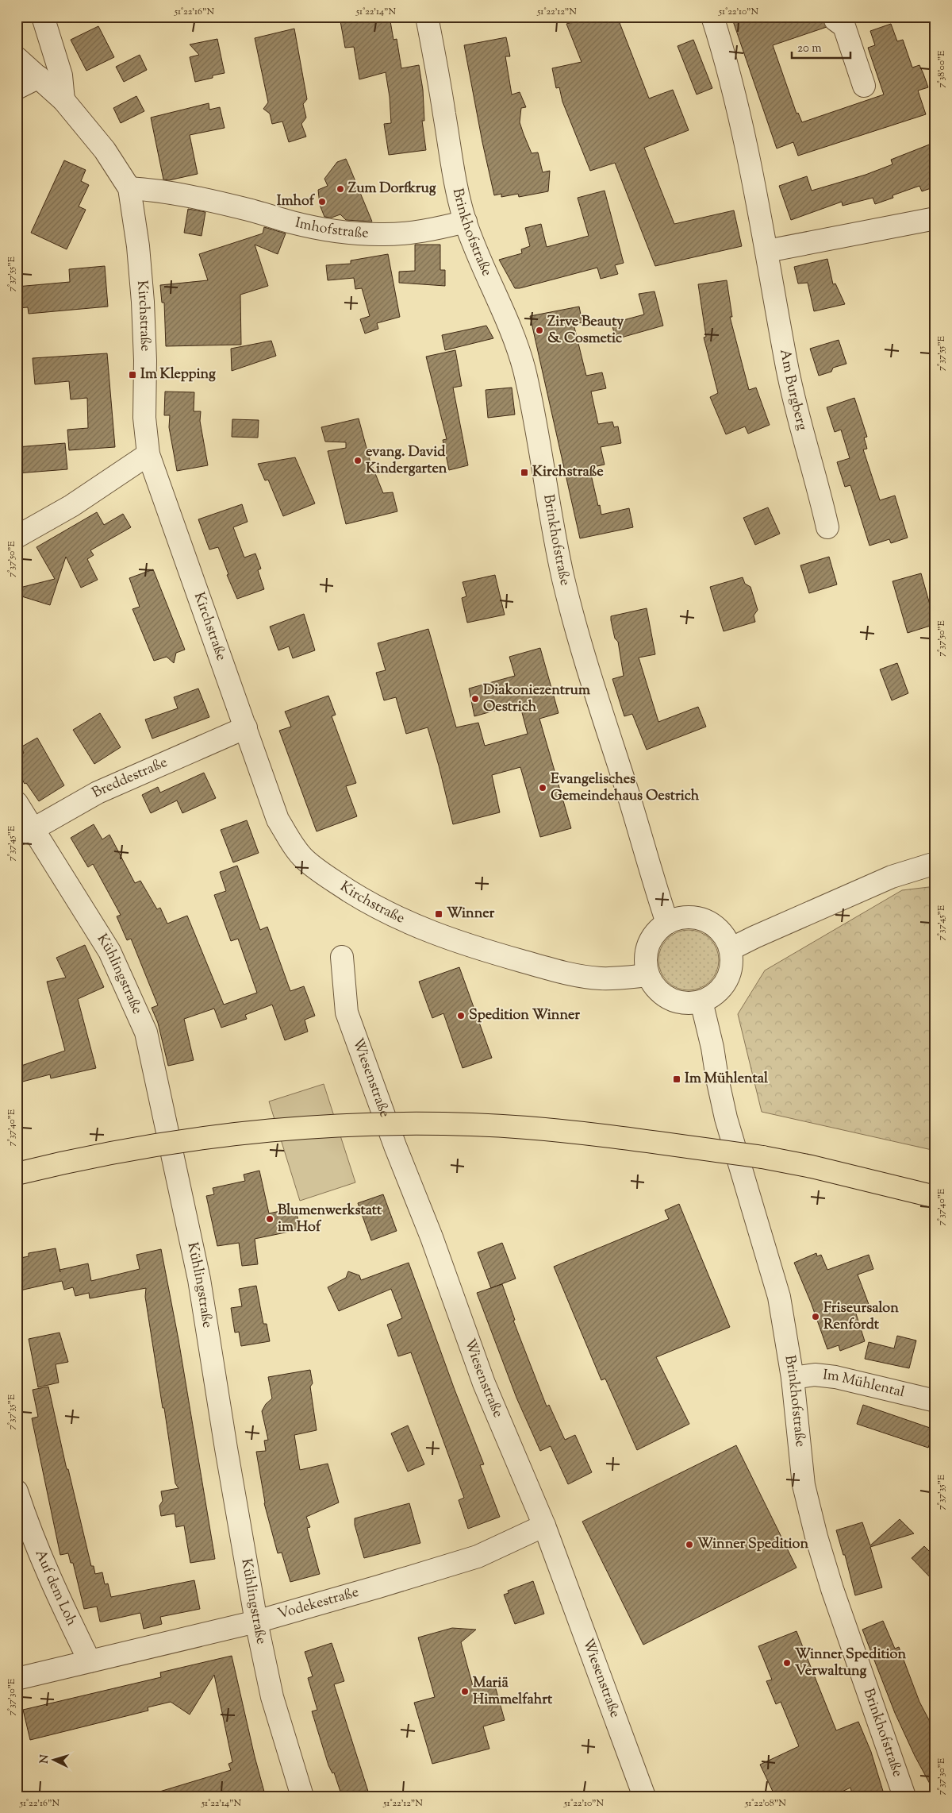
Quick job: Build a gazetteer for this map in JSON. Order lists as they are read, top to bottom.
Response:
{
  "streets": {
    "street": [
      "Imhofstraße",
      "Brinkhofstraße",
      "Kirchstraße",
      "Am Burgberg",
      "Breddestraße",
      "Kühlingstraße",
      "Wiesenstraße",
      "Im Mühlental",
      "Auf dem Loh",
      "Vodekestraße"
    ]
  },
  "crossings": [
    ["Imhofstraße", "Brinkhofstraße"],
    ["Imhofstraße", "Kirchstraße"],
    ["Brinkhofstraße", "Kirchstraße"],
    ["Brinkhofstraße", "Im Mühlental"],
    ["Kirchstraße", "Breddestraße"],
    ["Breddestraße", "Kühlingstraße"],
    ["Kühlingstraße", "Vodekestraße"],
    ["Wiesenstraße", "Vodekestraße"],
    ["Auf dem Loh", "Vodekestraße"]
  ],
  "places": {
    "other": [
      "Zum Dorfkrug",
      "Imhof",
      "Zirve Beauty & Cosmetic",
      "evang. David Kindergarten",
      "Diakoniezentrum Oestrich",
      "Evangelisches Gemeindehaus Oestrich",
      "Spedition Winner",
      "Blumenwerkstatt im Hof",
      "Friseursalon Renfordt",
      "Winner Spedition",
      "Winner Spedition Verwaltung",
      "Mariä Himmelfahrt"
    ],
    "transit": [
      "Im Klepping",
      "Kirchstraße",
      "Winner",
      "Im Mühlental"
    ]
  },
  "scale_bar": "20 m",
  "north": "left",
  "coordinates": [
    "51°22'16\"N",
    "51°22'14\"N",
    "51°22'12\"N",
    "51°22'10\"N",
    "7°38'00\"E",
    "7°37'55\"E",
    "7°37'50\"E",
    "7°37'45\"E",
    "7°37'40\"E",
    "7°37'35\"E",
    "7°37'30\"E",
    "51°22'08\"N"
  ]
}
